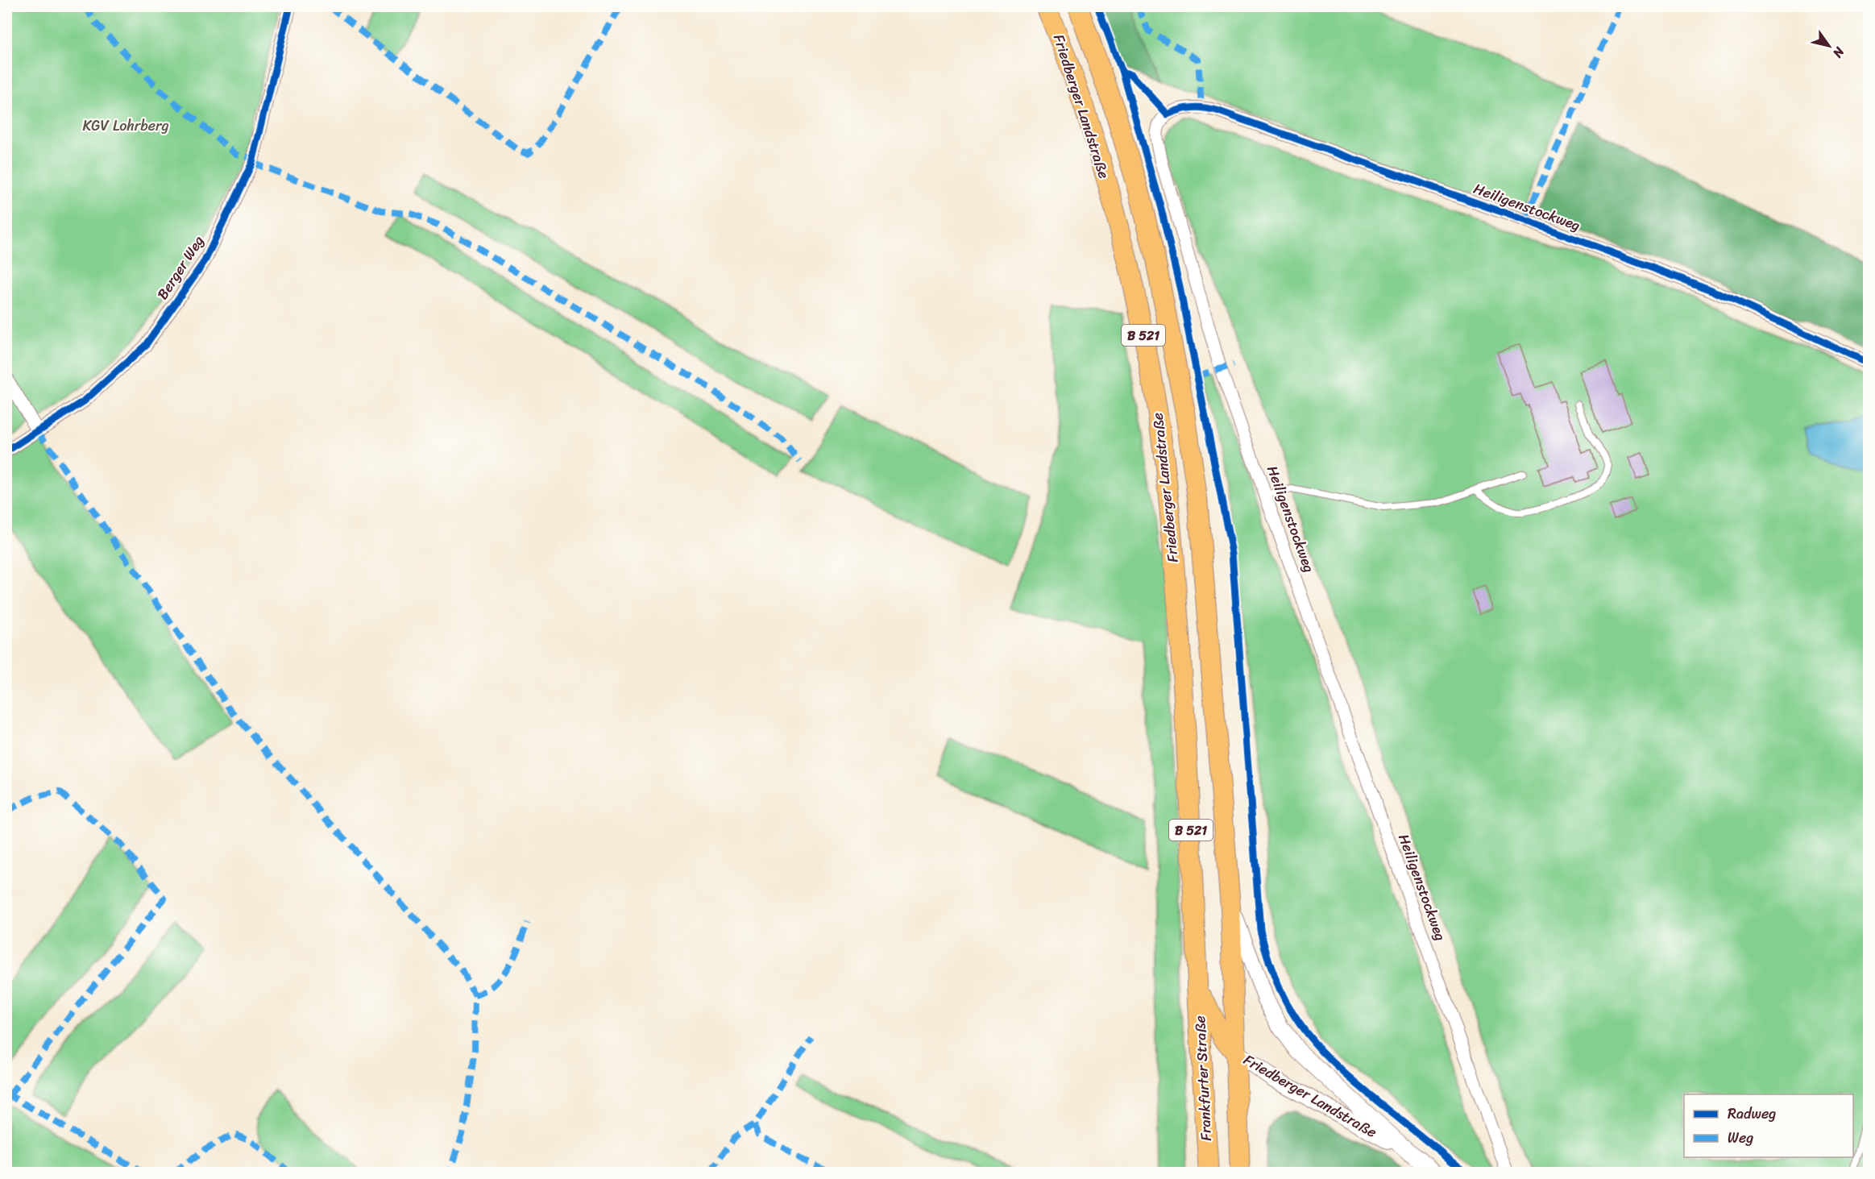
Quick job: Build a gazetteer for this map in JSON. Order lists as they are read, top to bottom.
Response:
{
  "streets": {
    "main road": ["Friedberger Landstraße", "B 521", "Frankfurter Straße"],
    "street": ["Heiligenstockweg", "Berger Weg"]
  },
  "crossings": [
    ["Friedberger Landstraße", "B 521"],
    ["Friedberger Landstraße", "Frankfurter Straße"]
  ],
  "parks": ["KGV Lohrberg"],
  "legend": ["Radweg", "Weg"],
  "north": "bottom right"
}
